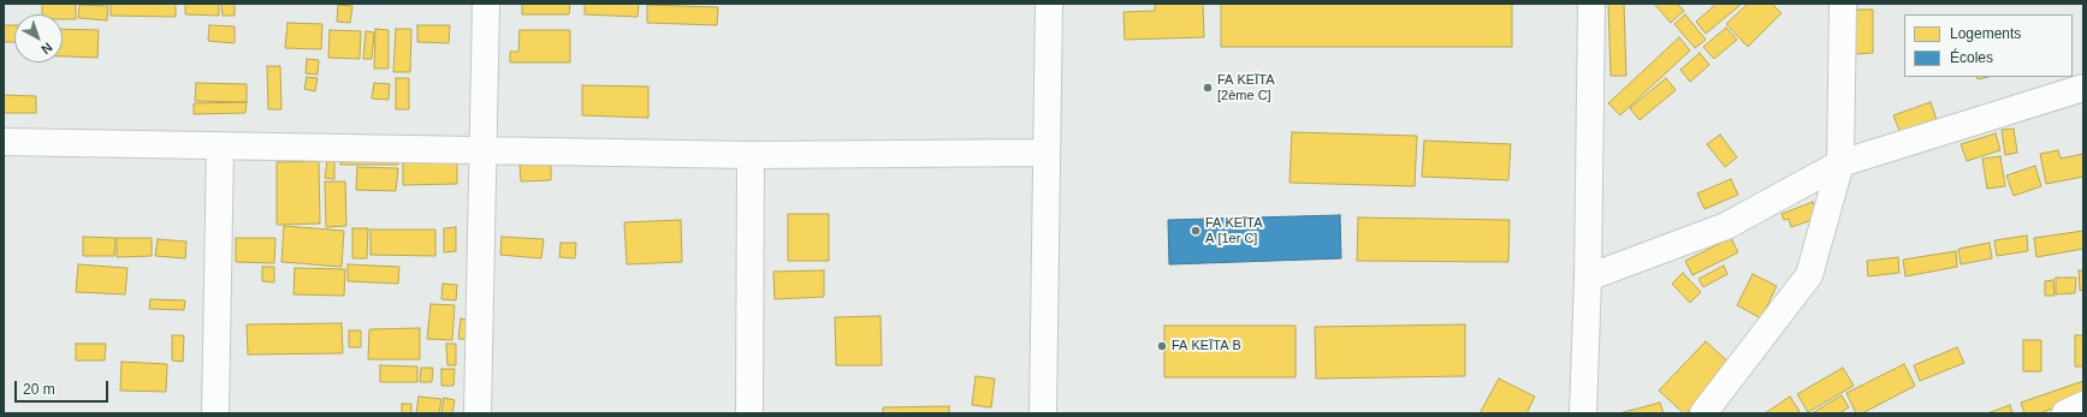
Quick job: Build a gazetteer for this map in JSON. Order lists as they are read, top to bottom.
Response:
{
  "places": ["FA KEÏTA [2ème C]", "FA KEÏTA A [1er C]", "FA KEÏTA B"],
  "legend": ["Logements", "Écoles"],
  "scale_bar": "20 m",
  "north": "bottom right"
}
